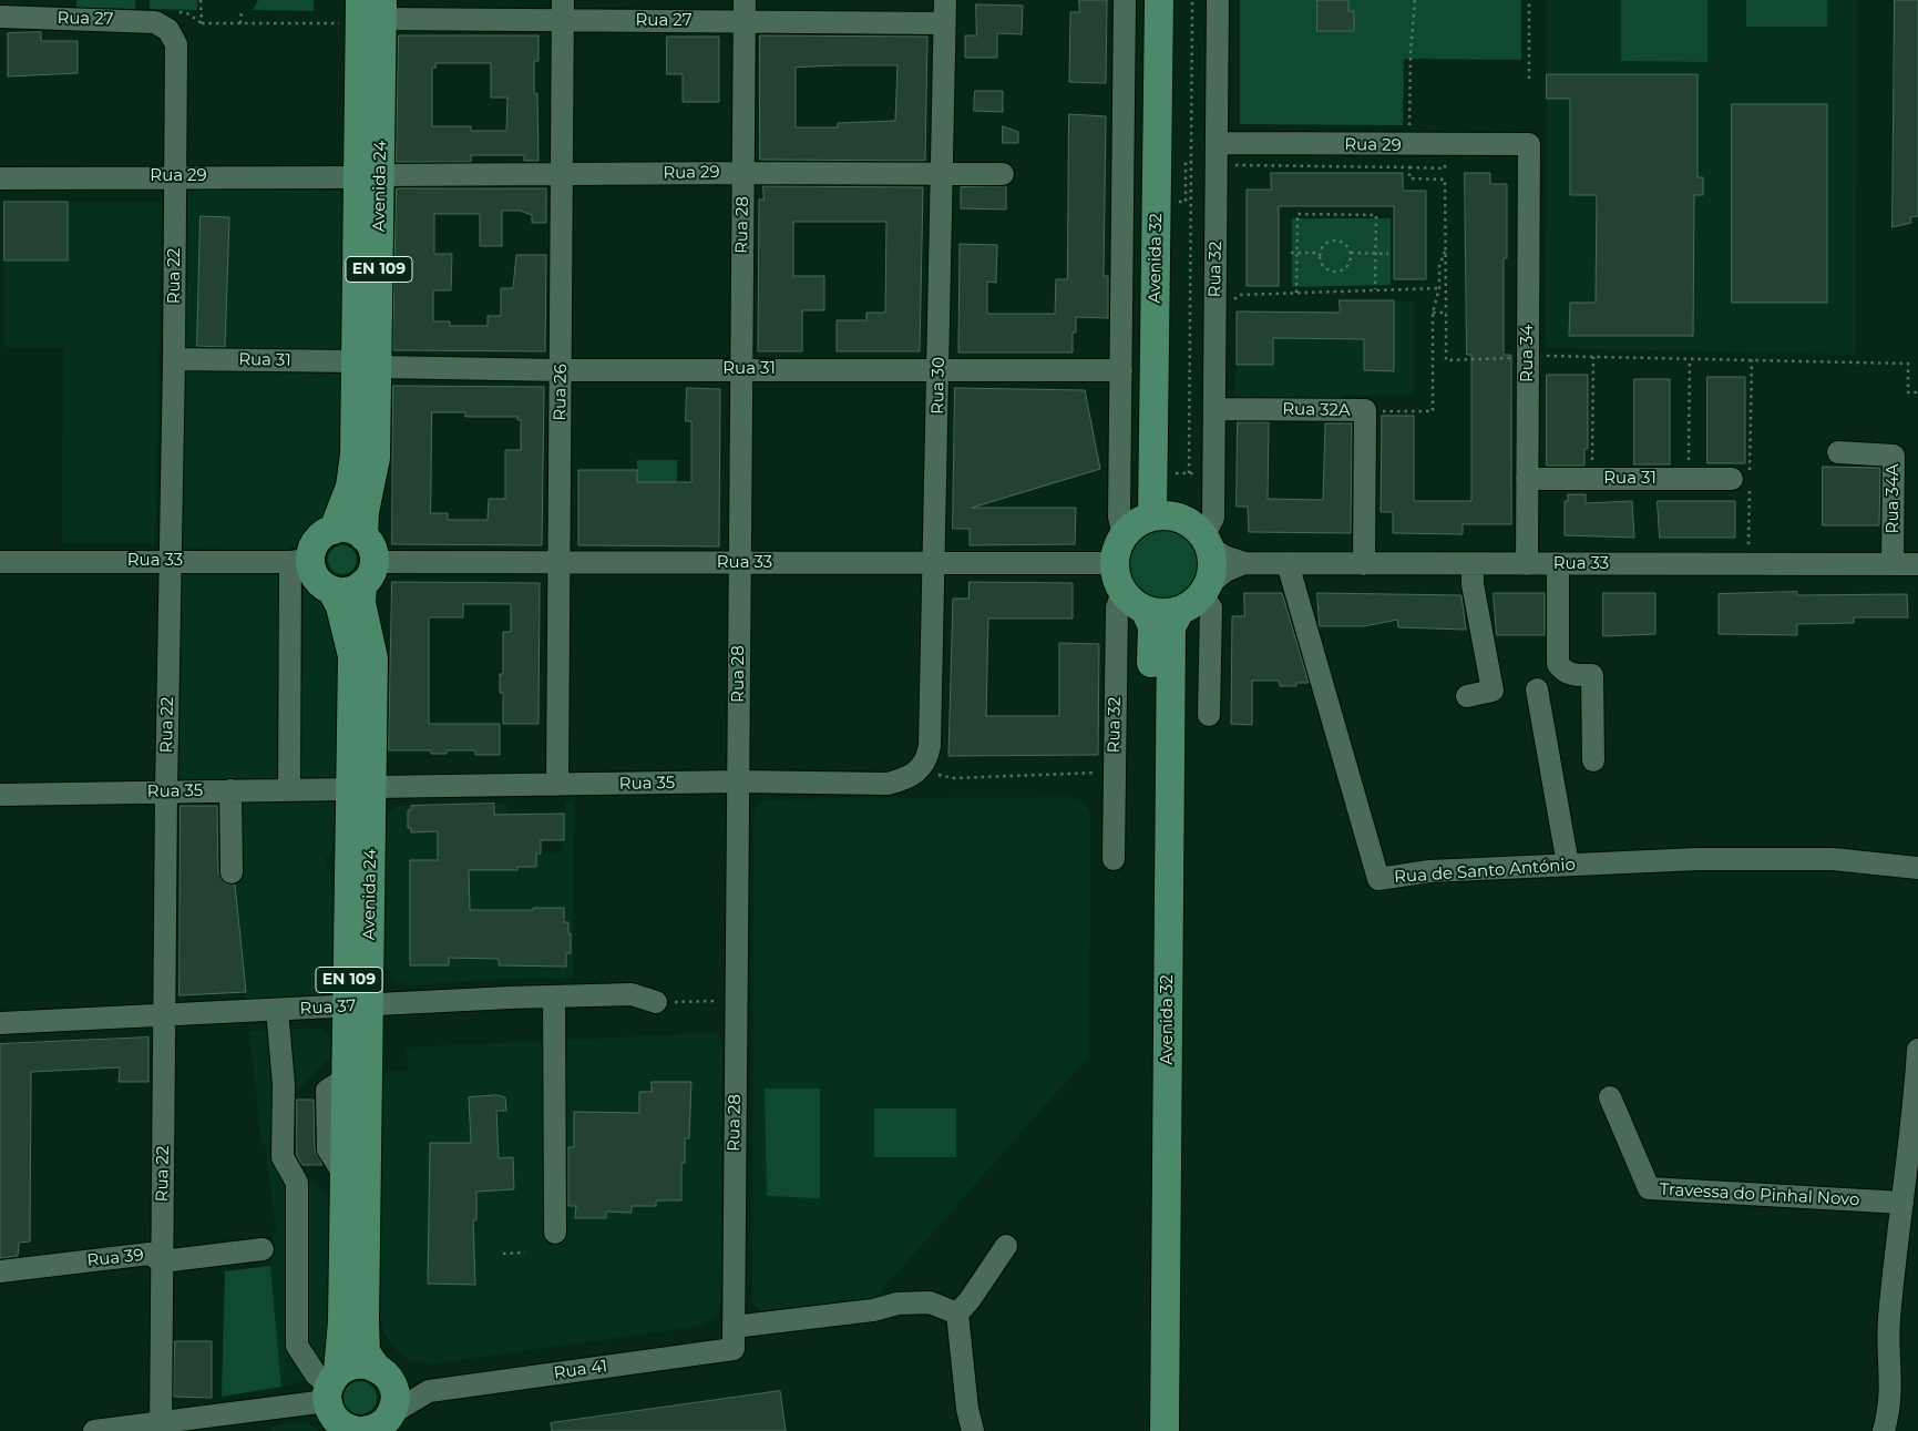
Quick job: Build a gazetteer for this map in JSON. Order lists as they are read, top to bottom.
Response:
{
  "streets": {
    "main road": ["Avenida 24", "Avenida 32", "EN 109"],
    "street": [
      "Rua 27",
      "Rua 29",
      "Rua 28",
      "Rua 32",
      "Rua 22",
      "Rua 34",
      "Rua 31",
      "Rua 30",
      "Rua 26",
      "Rua 32A",
      "Rua 34A",
      "Rua 33",
      "Rua 35",
      "Rua de Santo António",
      "Rua 37",
      "Travessa do Pinhal Novo",
      "Rua 39",
      "Rua 41"
    ]
  },
  "crossings": [
    ["Rua 27", "Avenida 24"],
    ["Rua 27", "Rua 28"],
    ["Rua 27", "Rua 22"],
    ["Rua 27", "Rua 30"],
    ["Rua 27", "Rua 26"],
    ["Rua 29", "Avenida 24"],
    ["Rua 29", "Rua 28"],
    ["Rua 29", "Rua 32"],
    ["Rua 29", "Rua 22"],
    ["Rua 29", "Rua 34"],
    ["Rua 29", "Rua 30"],
    ["Rua 29", "Rua 26"],
    ["Avenida 24", "Rua 31"],
    ["Avenida 24", "Rua 33"],
    ["Avenida 24", "Rua 35"],
    ["Avenida 24", "Rua 37"],
    ["Avenida 24", "Rua 41"],
    ["Rua 28", "Rua 31"],
    ["Rua 28", "Rua 33"],
    ["Rua 28", "Rua 35"],
    ["Rua 28", "Rua 41"],
    ["Avenida 32", "Rua 32"],
    ["Avenida 32", "Rua 33"],
    ["Rua 32", "Rua 32A"],
    ["Rua 32", "Rua 33"],
    ["Rua 22", "Rua 31"],
    ["Rua 22", "Rua 33"],
    ["Rua 22", "Rua 35"],
    ["Rua 22", "Rua 37"],
    ["Rua 22", "Rua 39"],
    ["Rua 22", "Rua 41"],
    ["Rua 34", "Rua 31"],
    ["Rua 34", "Rua 33"],
    ["Rua 31", "Rua 30"],
    ["Rua 31", "Rua 26"],
    ["Rua 30", "Rua 33"],
    ["Rua 30", "Rua 35"],
    ["Rua 26", "Rua 33"],
    ["Rua 26", "Rua 35"],
    ["Rua 32A", "Rua 33"],
    ["Rua 34A", "Rua 33"],
    ["Rua 33", "Rua de Santo António"]
  ]
}
